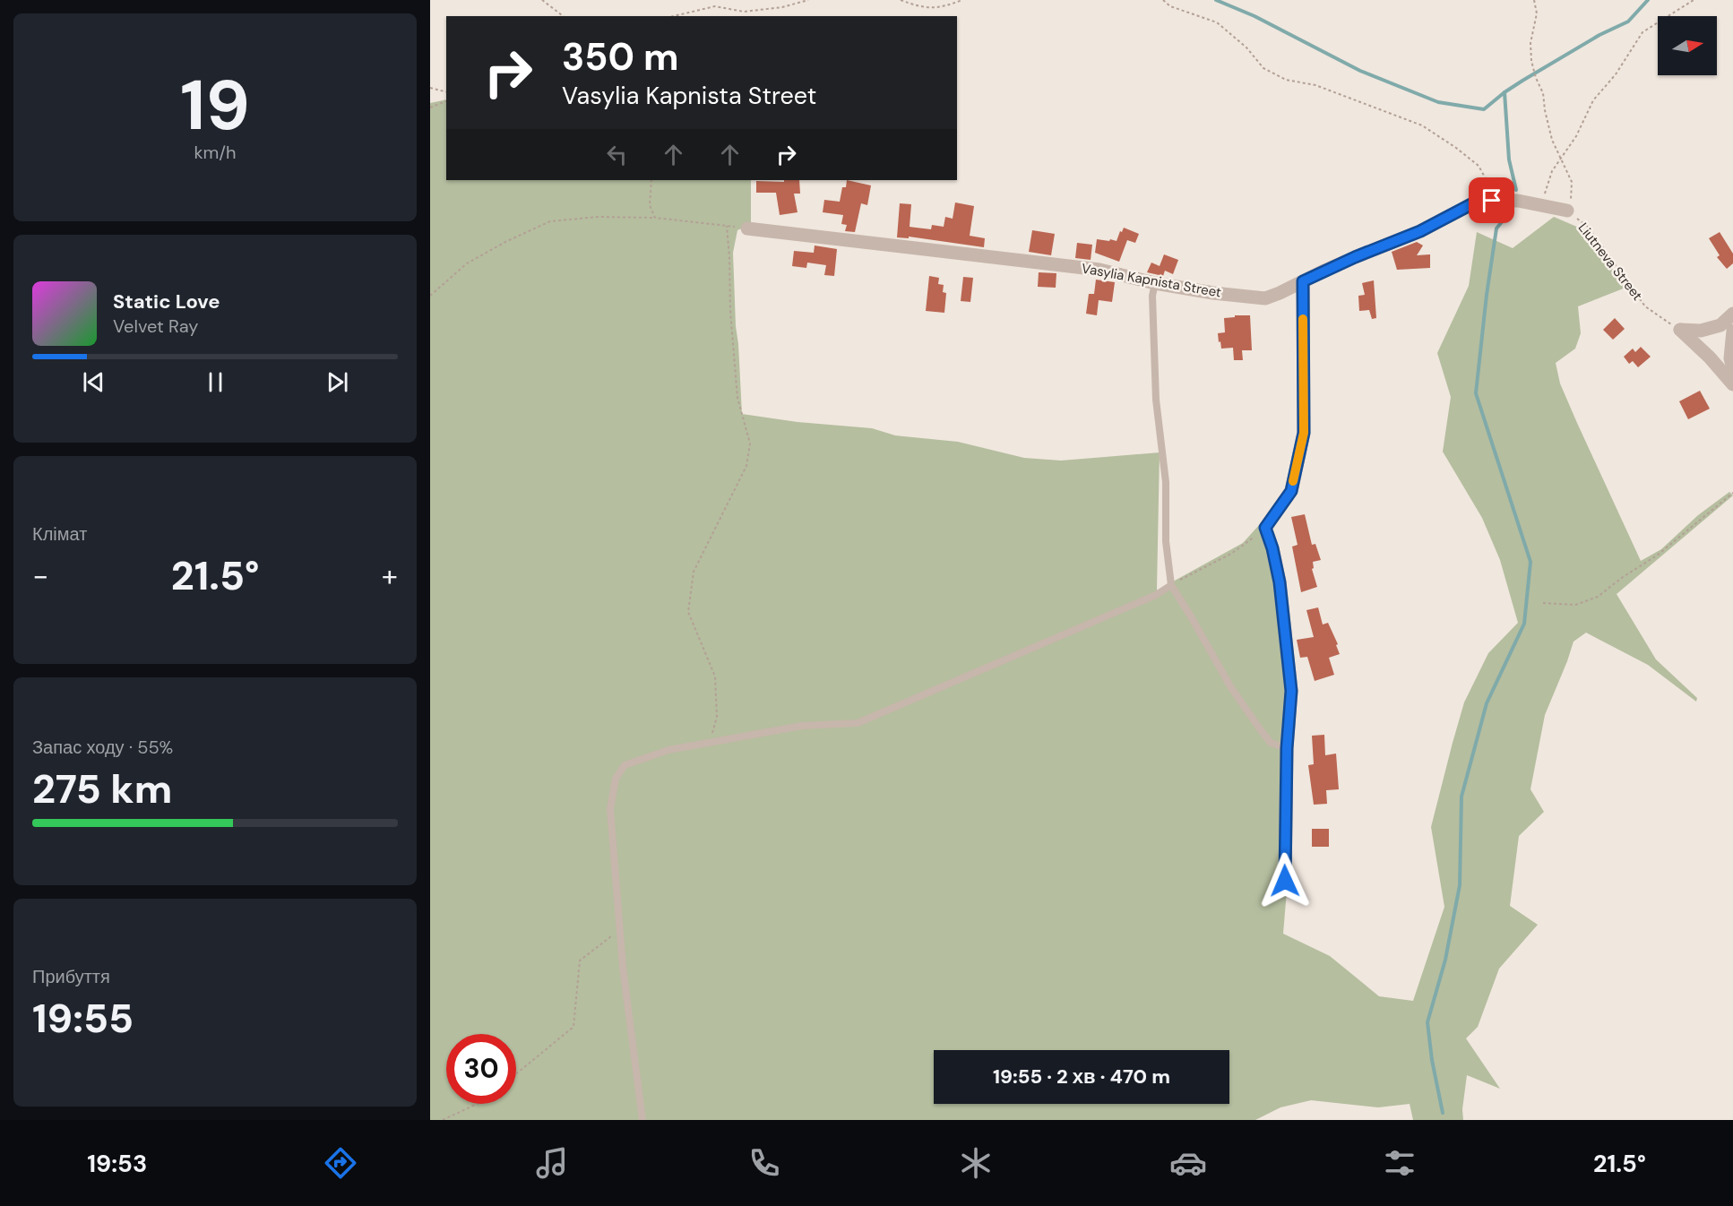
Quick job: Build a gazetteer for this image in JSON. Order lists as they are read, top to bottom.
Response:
{
  "streets": {
    "street": ["Vasylia Kapnista Street"],
    "path": ["Liutneva Street"]
  },
  "crossings": [
    ["Liutneva Street", "Vasylia Kapnista Street"]
  ],
  "north": "right",
  "page": {
    "tile": [
      ["19", "km/h"],
      "Клімат",
      ["Запас ходу · 55%", "275 km"],
      ["Прибуття", "19:55"]
    ],
    "turn": ["350 m", "Vasylia Kapnista Street"],
    "song": ["Static Love", "Velvet Ray"],
    "heat": ["−", "21.5°", "+"],
    "limit": "30",
    "trip": "19:55 · 2 хв · 470 m",
    "tabs": ["19:53", "21.5°"]
  }
}
